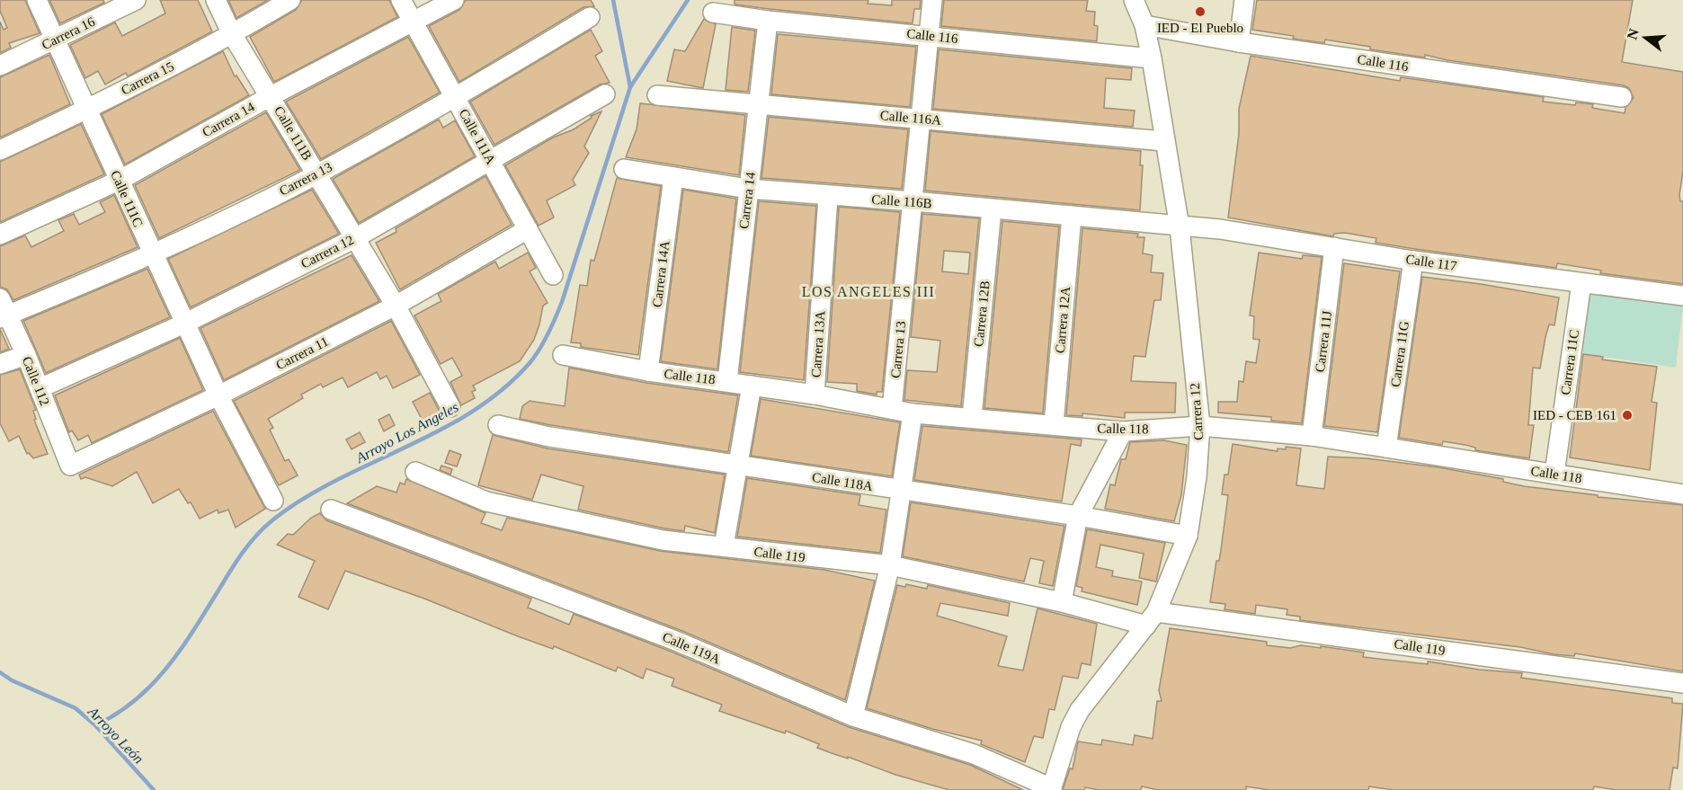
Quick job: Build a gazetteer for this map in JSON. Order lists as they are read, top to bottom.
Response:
{
  "streets": {
    "street": [
      "Carrera 16",
      "Calle 116",
      "Carrera 15",
      "Calle 116A",
      "Carrera 14",
      "Calle 111B",
      "Calle 111A",
      "Carrera 13",
      "Calle 111C",
      "Calle 116B",
      "Carrera 12",
      "Calle 117",
      "Carrera 14A",
      "Carrera 12B",
      "Carrera 12A",
      "Carrera 11J",
      "Carrera 13A",
      "Carrera 11",
      "Carrera 11G",
      "Carrera 11C",
      "Calle 118",
      "Calle 112",
      "Calle 118A",
      "Calle 119",
      "Calle 119A"
    ]
  },
  "crossings": [
    ["Carrera 16", "Calle 111C"],
    ["Calle 116", "Carrera 14"],
    ["Calle 116", "Carrera 13"],
    ["Calle 116", "Carrera 12"],
    ["Carrera 15", "Calle 111B"],
    ["Carrera 15", "Calle 111C"],
    ["Calle 116A", "Carrera 14"],
    ["Calle 116A", "Carrera 13"],
    ["Calle 116A", "Carrera 12"],
    ["Carrera 14", "Calle 111B"],
    ["Carrera 14", "Calle 111A"],
    ["Carrera 14", "Calle 111C"],
    ["Carrera 14", "Calle 116B"],
    ["Carrera 14", "Calle 118"],
    ["Calle 111B", "Carrera 13"],
    ["Calle 111B", "Carrera 12"],
    ["Calle 111B", "Carrera 11"],
    ["Calle 111A", "Carrera 13"],
    ["Calle 111A", "Carrera 12"],
    ["Calle 111A", "Carrera 11"],
    ["Carrera 13", "Calle 111C"],
    ["Carrera 13", "Calle 116B"],
    ["Carrera 13", "Calle 118"],
    ["Carrera 13", "Calle 112"],
    ["Calle 111C", "Carrera 12"],
    ["Calle 111C", "Carrera 11"],
    ["Calle 116B", "Carrera 12"],
    ["Calle 116B", "Calle 117"],
    ["Calle 116B", "Carrera 14A"],
    ["Calle 116B", "Carrera 12B"],
    ["Calle 116B", "Carrera 12A"],
    ["Calle 116B", "Carrera 13A"],
    ["Carrera 12", "Calle 117"],
    ["Carrera 12", "Calle 118"],
    ["Carrera 12", "Calle 112"],
    ["Carrera 12", "Calle 118A"],
    ["Carrera 12", "Calle 119"],
    ["Carrera 12", "Calle 119A"],
    ["Calle 117", "Carrera 11J"],
    ["Calle 117", "Carrera 11G"],
    ["Calle 117", "Carrera 11C"],
    ["Carrera 14A", "Calle 118"],
    ["Carrera 12B", "Calle 118"],
    ["Carrera 12A", "Calle 118"],
    ["Carrera 11J", "Calle 118"],
    ["Carrera 13A", "Calle 118"],
    ["Carrera 11", "Calle 112"],
    ["Carrera 11G", "Calle 118"],
    ["Carrera 11C", "Calle 118"]
  ],
  "districts": ["LOS ANGELES III"],
  "water": ["Arroyo Los Angeles", "Arroyo León"],
  "places": ["IED - El Pueblo", "IED - CEB 161"],
  "north": "left"
}
